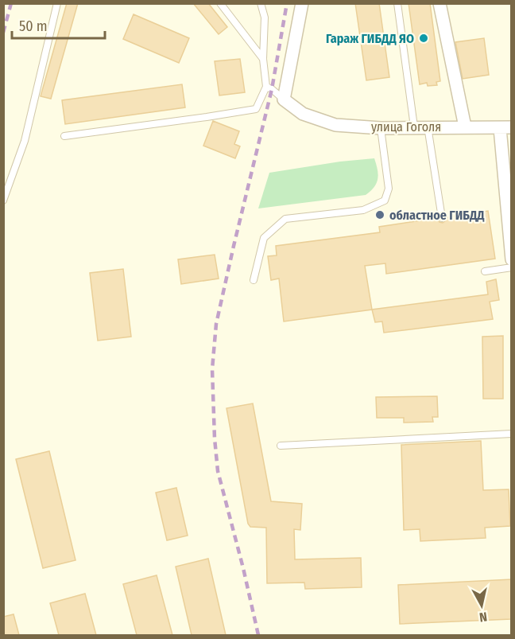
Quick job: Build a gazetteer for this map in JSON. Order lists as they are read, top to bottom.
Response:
{
  "streets": {
    "street": ["улица Гоголя"]
  },
  "places": ["Гараж ГИБДД ЯО", "областное ГИБДД"],
  "scale_bar": "50 m",
  "north": "bottom"
}
